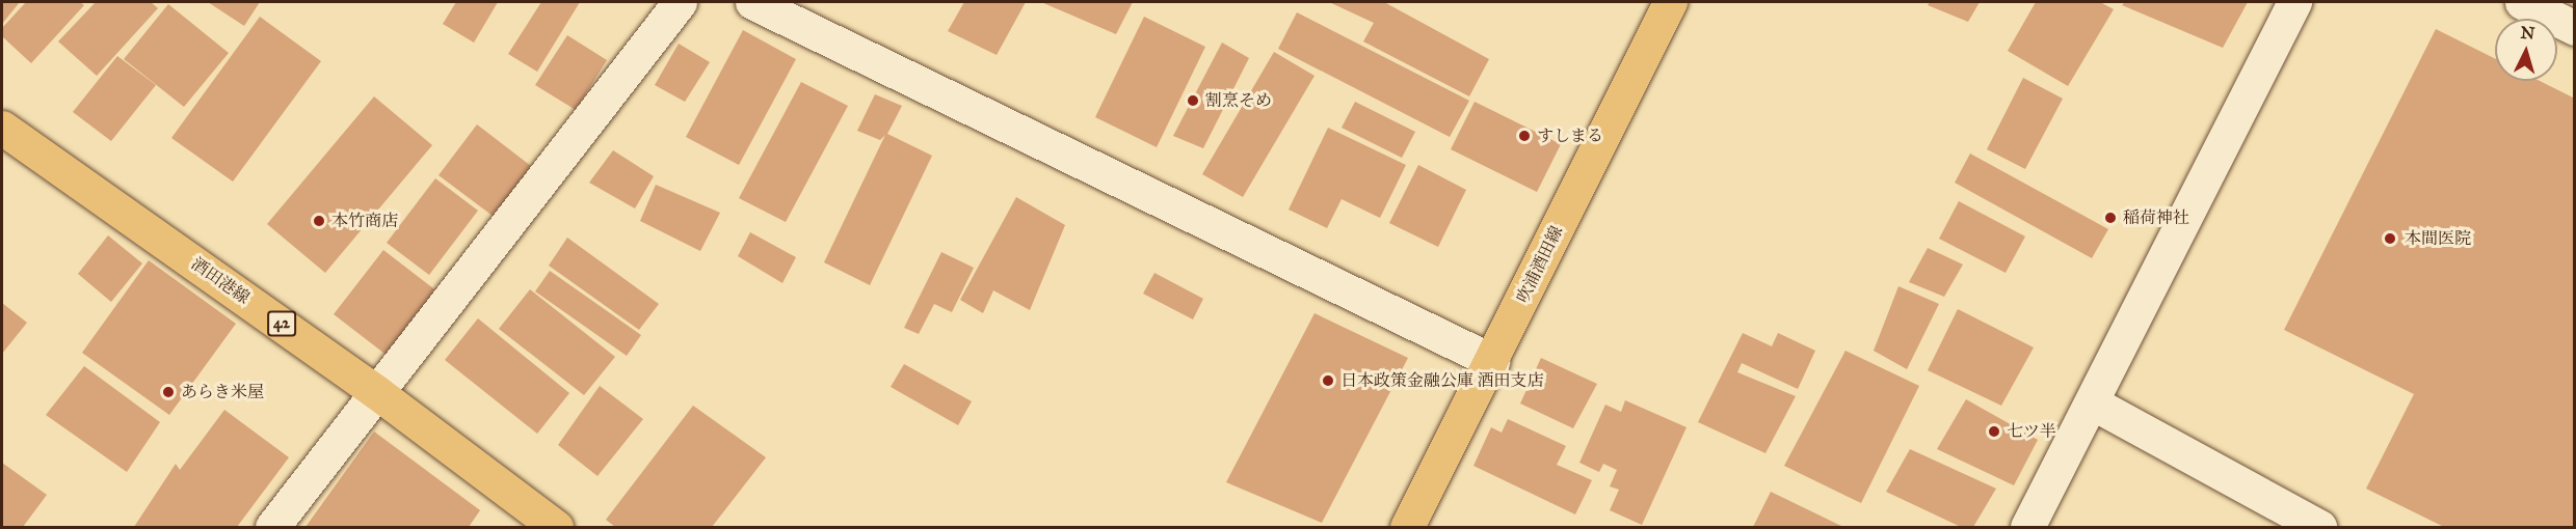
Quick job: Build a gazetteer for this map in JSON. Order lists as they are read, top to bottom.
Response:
{
  "streets": {
    "main road": ["吹浦酒田線", "酒田港線", "42"]
  },
  "places": [
    "割烹そめ",
    "すしまる",
    "稲荷神社",
    "本竹商店",
    "本間医院",
    "日本政策金融公庫 酒田支店",
    "あらき米屋",
    "七ツ半"
  ],
  "north": "top"
}
